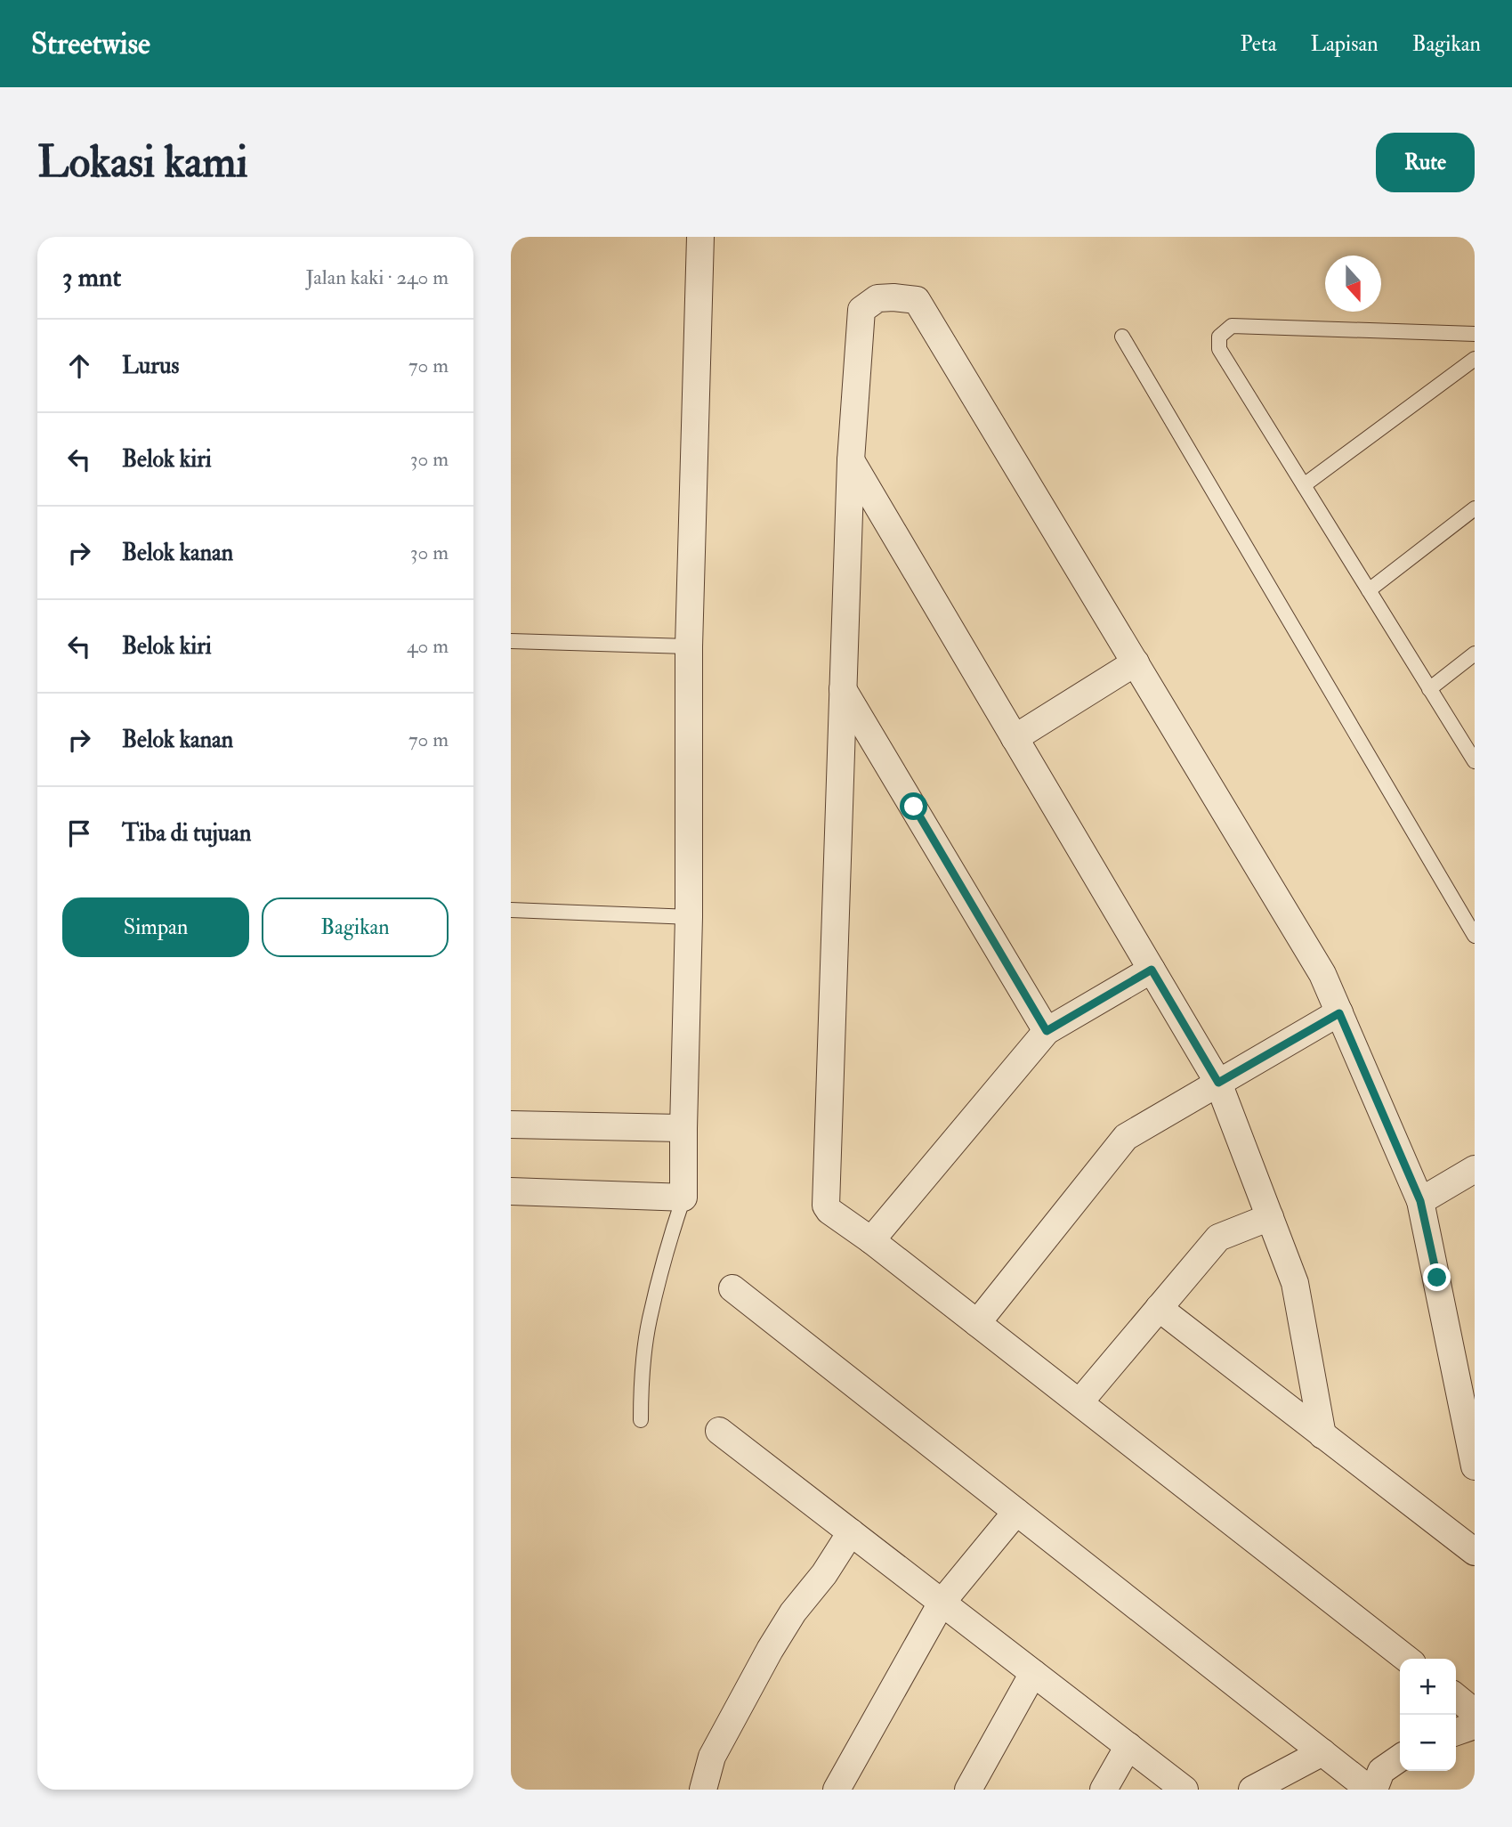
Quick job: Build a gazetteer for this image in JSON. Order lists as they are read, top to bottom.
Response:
{
  "north": "bottom",
  "page": {
    "header": "Streetwise",
    "nav": ["Peta", "Lapisan", "Bagikan"],
    "buttons": [
      "Rute",
      ["Simpan", "Bagikan"]
    ],
    "title": "Lokasi kami",
    "heading": ["3 mnt", "Jalan kaki · 240 m"],
    "list": [
      ["Lurus", "70 m"],
      ["Belok kiri", "30 m"],
      ["Belok kanan", "30 m"],
      ["Belok kiri", "40 m"],
      ["Belok kanan", "70 m"],
      "Tiba di tujuan"
    ],
    "map_buttons": ["+", "−"]
  }
}
